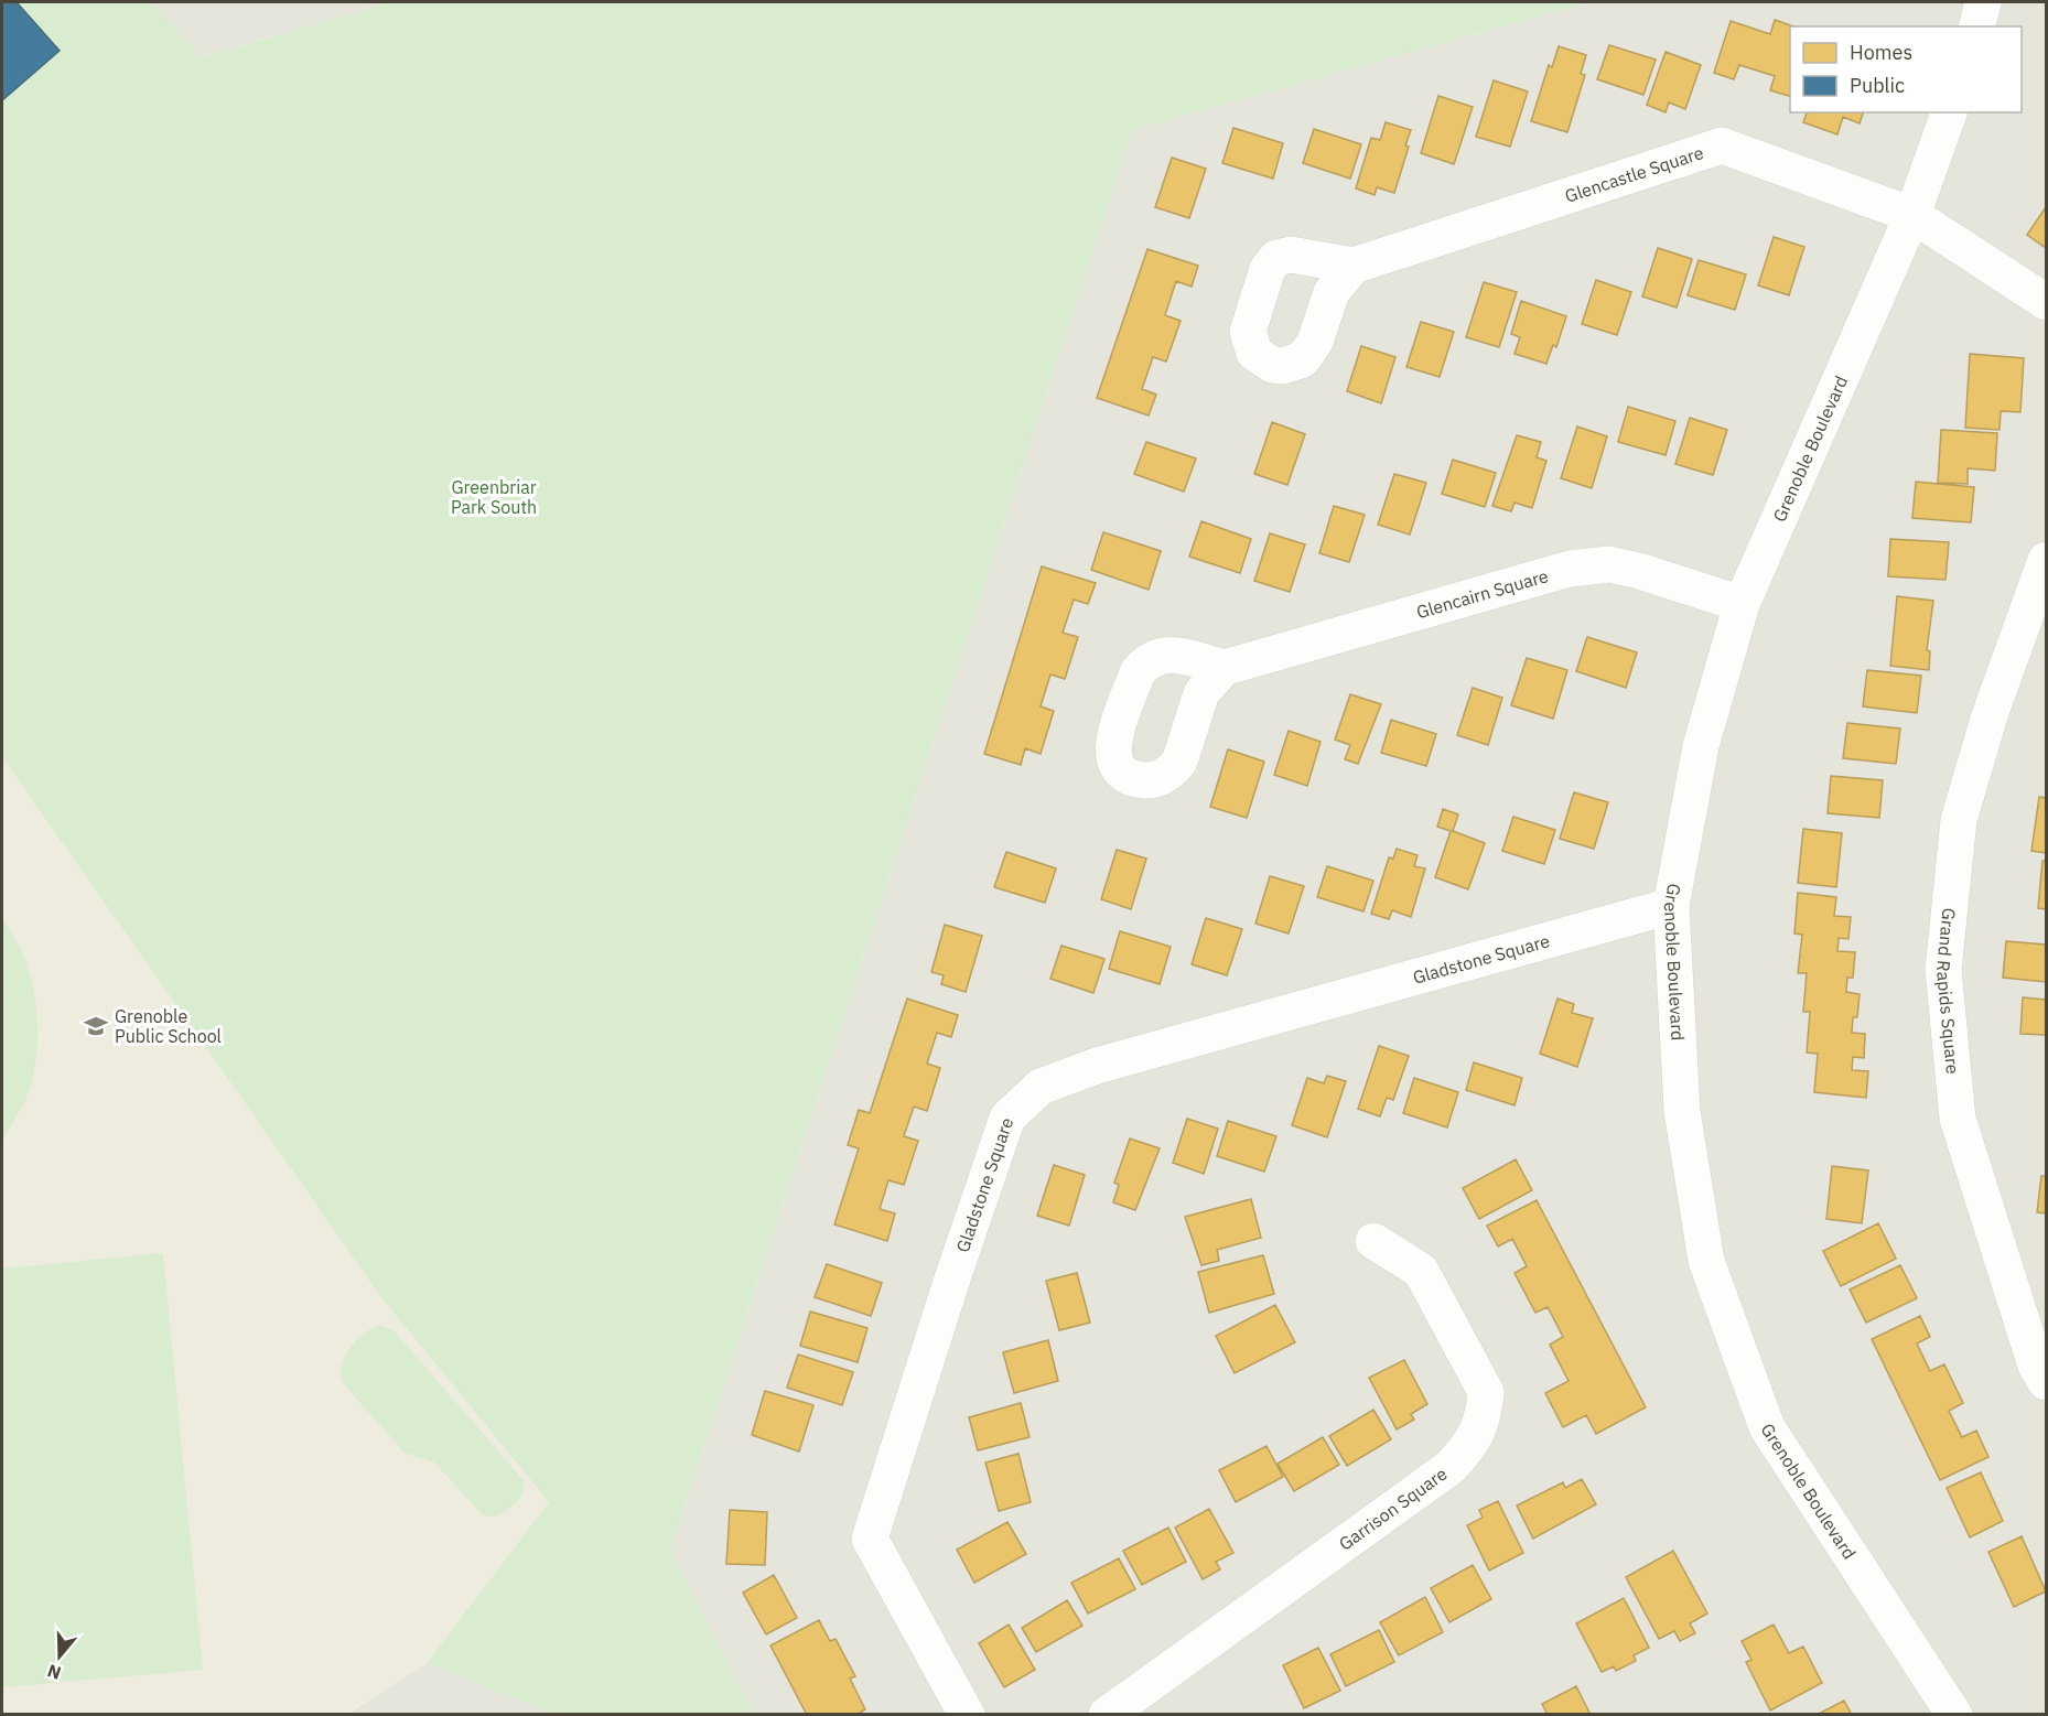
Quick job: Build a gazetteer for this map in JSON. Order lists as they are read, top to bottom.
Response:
{
  "streets": {
    "street": [
      "Glencastle Square",
      "Grenoble Boulevard",
      "Glencairn Square",
      "Gladstone Square",
      "Grand Rapids Square",
      "Garrison Square"
    ]
  },
  "crossings": [
    ["Glencastle Square", "Grenoble Boulevard"],
    ["Grenoble Boulevard", "Glencairn Square"],
    ["Grenoble Boulevard", "Gladstone Square"]
  ],
  "parks": ["Greenbriar Park South"],
  "places": {
    "school or university": ["Grenoble Public School"]
  },
  "legend": ["Homes", "Public"],
  "north": "bottom"
}
